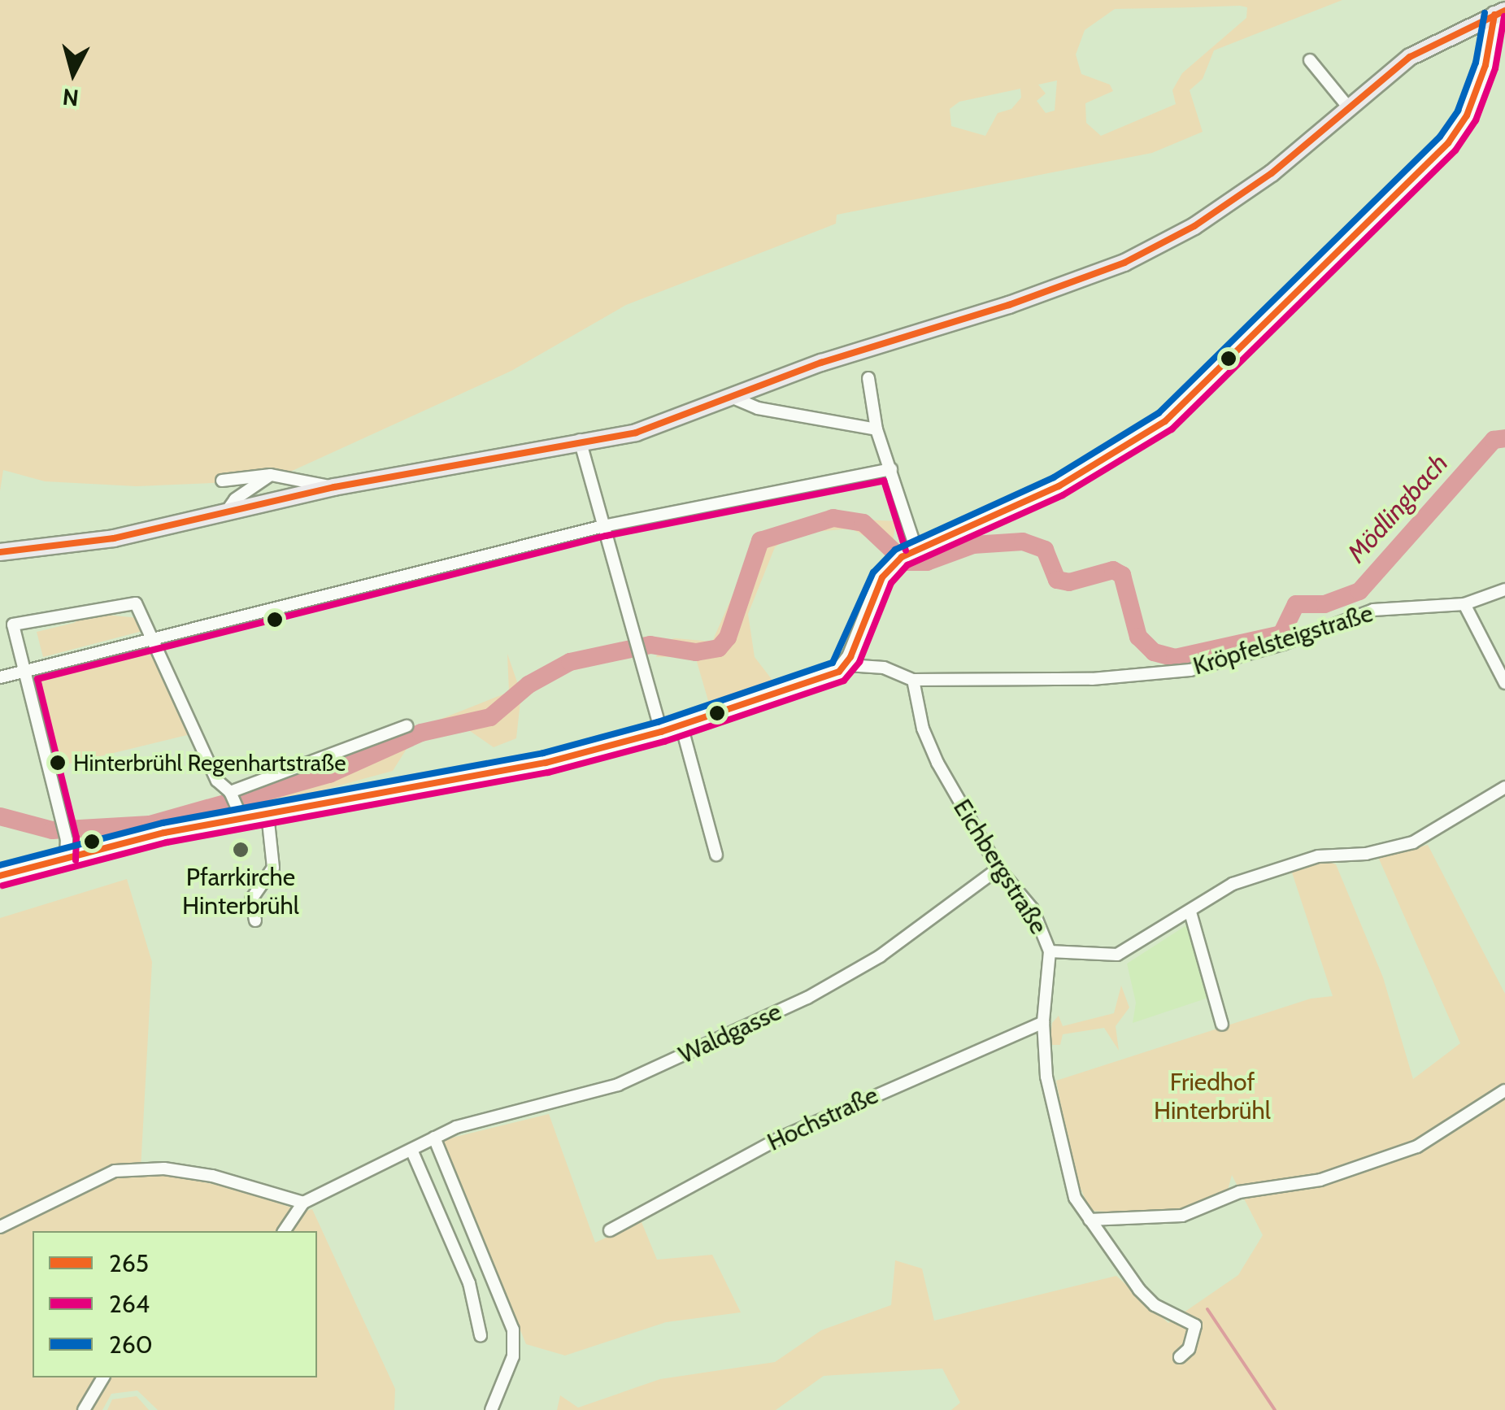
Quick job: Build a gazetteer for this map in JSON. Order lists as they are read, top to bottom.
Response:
{
  "streets": {
    "street": [
      "Kröpfelsteigstraße",
      "Eichbergstraße",
      "Waldgasse",
      "Hochstraße"
    ]
  },
  "crossings": [
    ["Kröpfelsteigstraße", "Eichbergstraße"],
    ["Eichbergstraße", "Waldgasse"],
    ["Eichbergstraße", "Hochstraße"]
  ],
  "water": ["Mödlingbach"],
  "parks": ["Friedhof Hinterbrühl"],
  "places": ["Hinterbrühl Regenhartstraße", "Pfarrkirche Hinterbrühl"],
  "lines": ["transit line 265", "transit line 260", "transit line 264"],
  "legend": ["265", "264", "260"],
  "north": "bottom"
}
